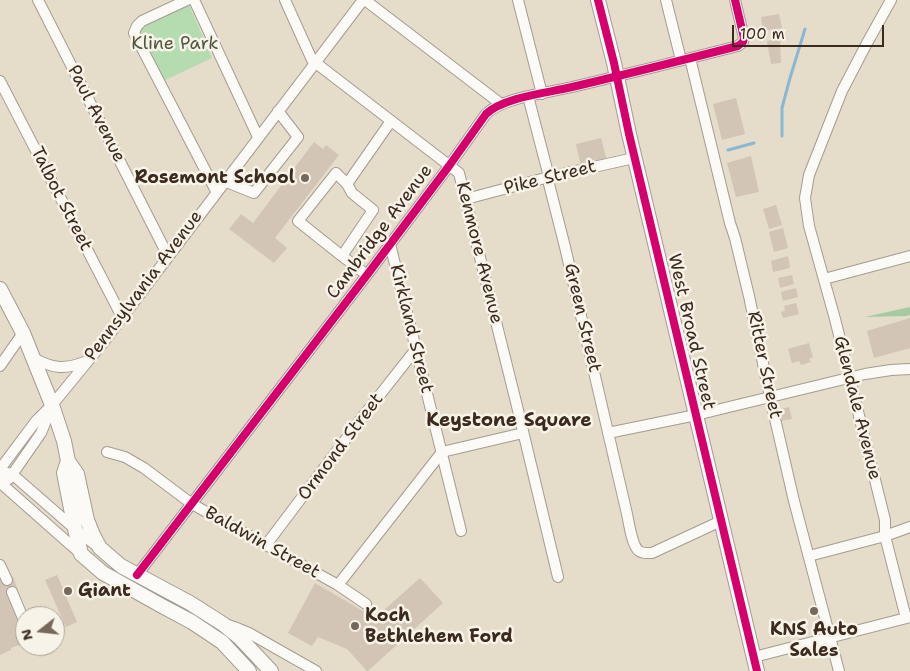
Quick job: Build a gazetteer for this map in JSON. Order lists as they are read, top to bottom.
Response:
{
  "streets": {
    "main road": ["West Broad Street"],
    "street": [
      "Paul Avenue",
      "Pike Street",
      "Talbot Street",
      "Cambridge Avenue",
      "Kenmore Avenue",
      "Pennsylvania Avenue",
      "Green Street",
      "Kirkland Street",
      "Ritter Street",
      "Glendale Avenue",
      "Ormond Street",
      "Baldwin Street"
    ]
  },
  "crossings": [
    ["Paul Avenue", "Pennsylvania Avenue"],
    ["Pike Street", "Kenmore Avenue"],
    ["Pike Street", "Green Street"],
    ["Pike Street", "West Broad Street"],
    ["Talbot Street", "Pennsylvania Avenue"],
    ["Cambridge Avenue", "Kenmore Avenue"],
    ["Cambridge Avenue", "Green Street"],
    ["Cambridge Avenue", "Kirkland Street"],
    ["Cambridge Avenue", "West Broad Street"],
    ["Cambridge Avenue", "Ritter Street"],
    ["Cambridge Avenue", "Baldwin Street"],
    ["Kenmore Avenue", "Pennsylvania Avenue"],
    ["Green Street", "West Broad Street"],
    ["Kirkland Street", "Ormond Street"],
    ["Ormond Street", "Baldwin Street"]
  ],
  "districts": ["Keystone Square"],
  "parks": ["Kline Park"],
  "places": [
    "Rosemont School",
    "Giant",
    "KNS Auto Sales",
    "Koch Bethlehem Ford"
  ],
  "scale_bar": "100 m",
  "north": "left"
}
